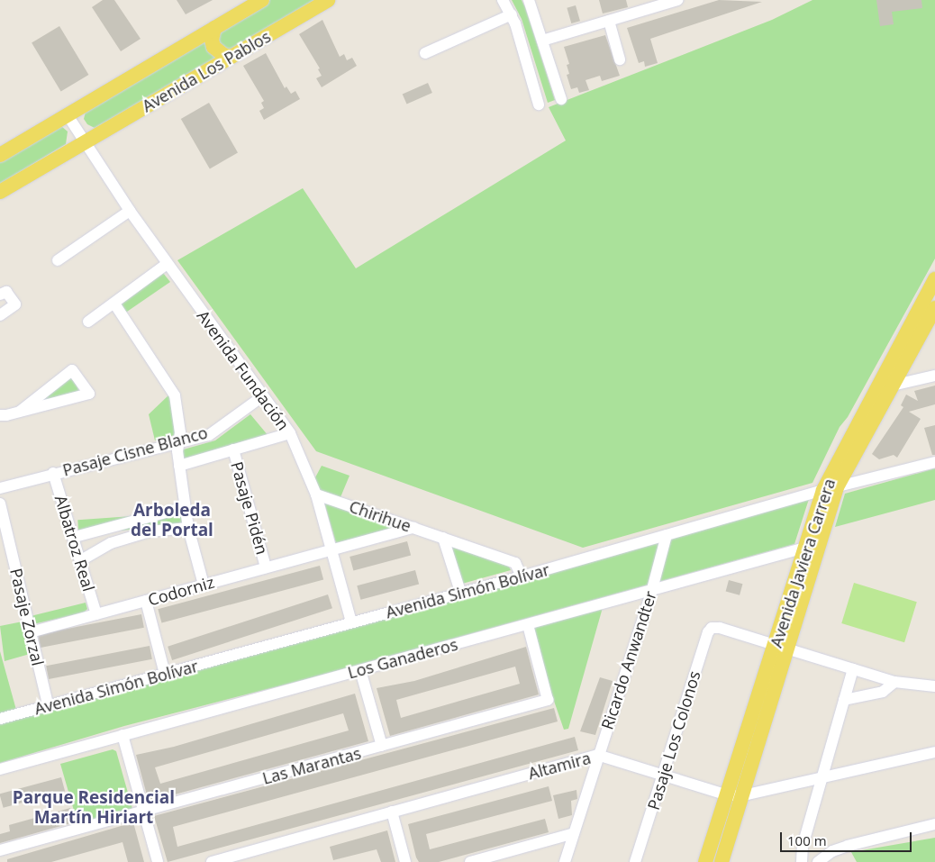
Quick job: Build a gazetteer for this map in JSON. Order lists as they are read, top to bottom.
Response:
{
  "streets": {
    "main road": ["Avenida Los Pablos", "Avenida Javiera Carrera"],
    "street": [
      "Avenida Fundación",
      "Pasaje Cisne Blanco",
      "Pasaje Pidén",
      "Chirihue",
      "Albatroz Real",
      "Codorniz",
      "Avenida Simón Bolívar",
      "Pasaje Zorzal",
      "Los Ganaderos",
      "Ricardo Anwandter",
      "Pasaje Los Colonos",
      "Las Marantas",
      "Altamira"
    ]
  },
  "crossings": [
    ["Avenida Los Pablos", "Avenida Fundación"],
    ["Avenida Fundación", "Pasaje Cisne Blanco"],
    ["Avenida Fundación", "Chirihue"],
    ["Avenida Fundación", "Codorniz"],
    ["Avenida Fundación", "Avenida Simón Bolívar"],
    ["Pasaje Cisne Blanco", "Albatroz Real"],
    ["Pasaje Pidén", "Codorniz"],
    ["Chirihue", "Codorniz"],
    ["Chirihue", "Avenida Simón Bolívar"],
    ["Albatroz Real", "Codorniz"],
    ["Avenida Javiera Carrera", "Avenida Simón Bolívar"],
    ["Avenida Javiera Carrera", "Los Ganaderos"],
    ["Avenida Javiera Carrera", "Pasaje Los Colonos"],
    ["Avenida Javiera Carrera", "Altamira"],
    ["Codorniz", "Pasaje Zorzal"],
    ["Avenida Simón Bolívar", "Pasaje Zorzal"],
    ["Avenida Simón Bolívar", "Ricardo Anwandter"],
    ["Los Ganaderos", "Ricardo Anwandter"],
    ["Los Ganaderos", "Las Marantas"],
    ["Ricardo Anwandter", "Altamira"],
    ["Pasaje Los Colonos", "Altamira"]
  ],
  "districts": ["Arboleda del Portal", "Parque Residencial Martín Hiriart"],
  "scale_bar": "100 m"
}
